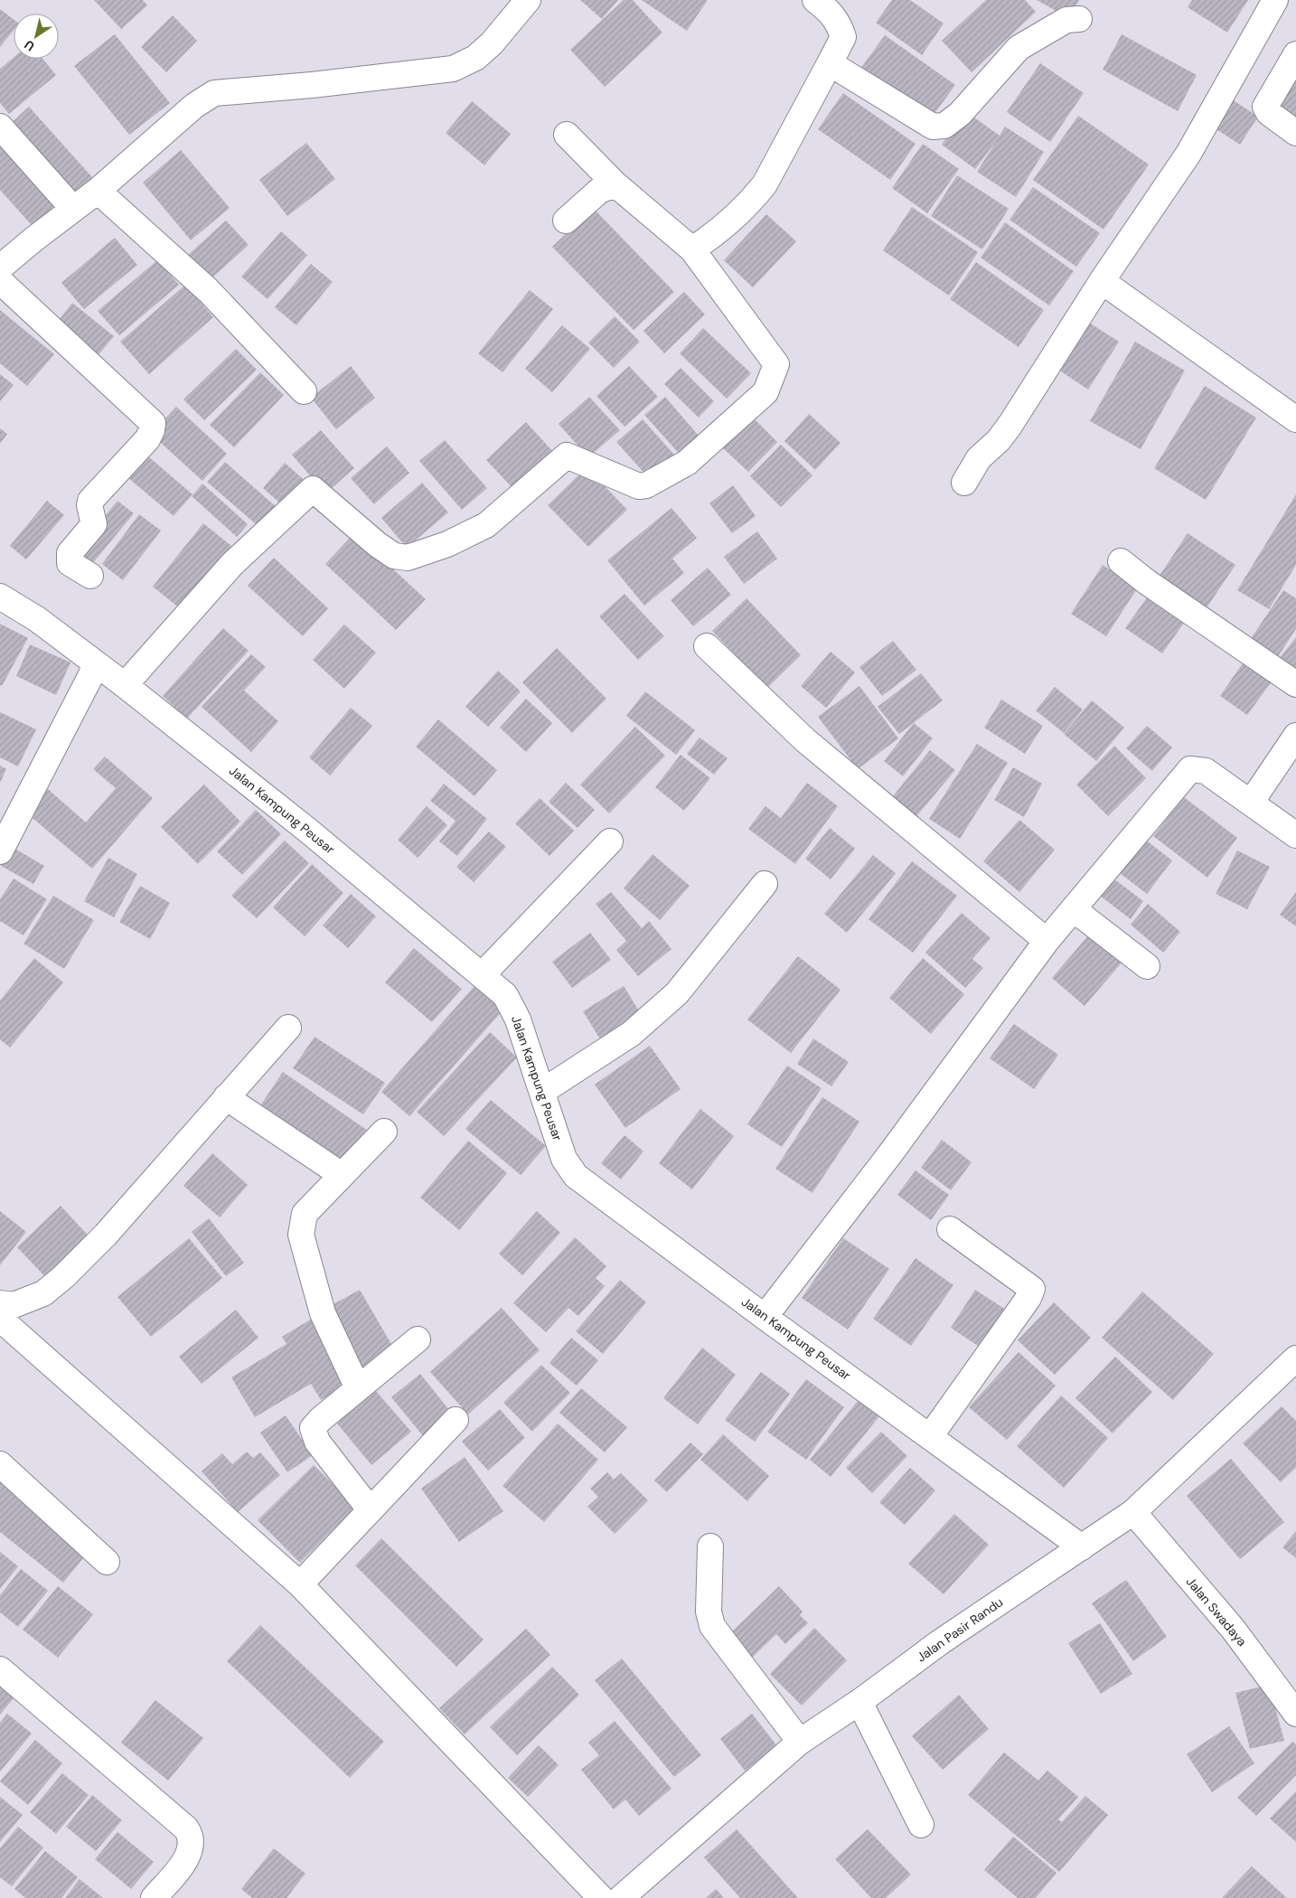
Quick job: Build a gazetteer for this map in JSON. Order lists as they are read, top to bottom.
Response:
{
  "streets": {
    "street": ["Jalan Kampung Peusar", "Jalan Swadaya", "Jalan Pasir Randu"]
  },
  "crossings": [
    ["Jalan Kampung Peusar", "Jalan Pasir Randu"],
    ["Jalan Swadaya", "Jalan Pasir Randu"]
  ],
  "north": "bottom left"
}
